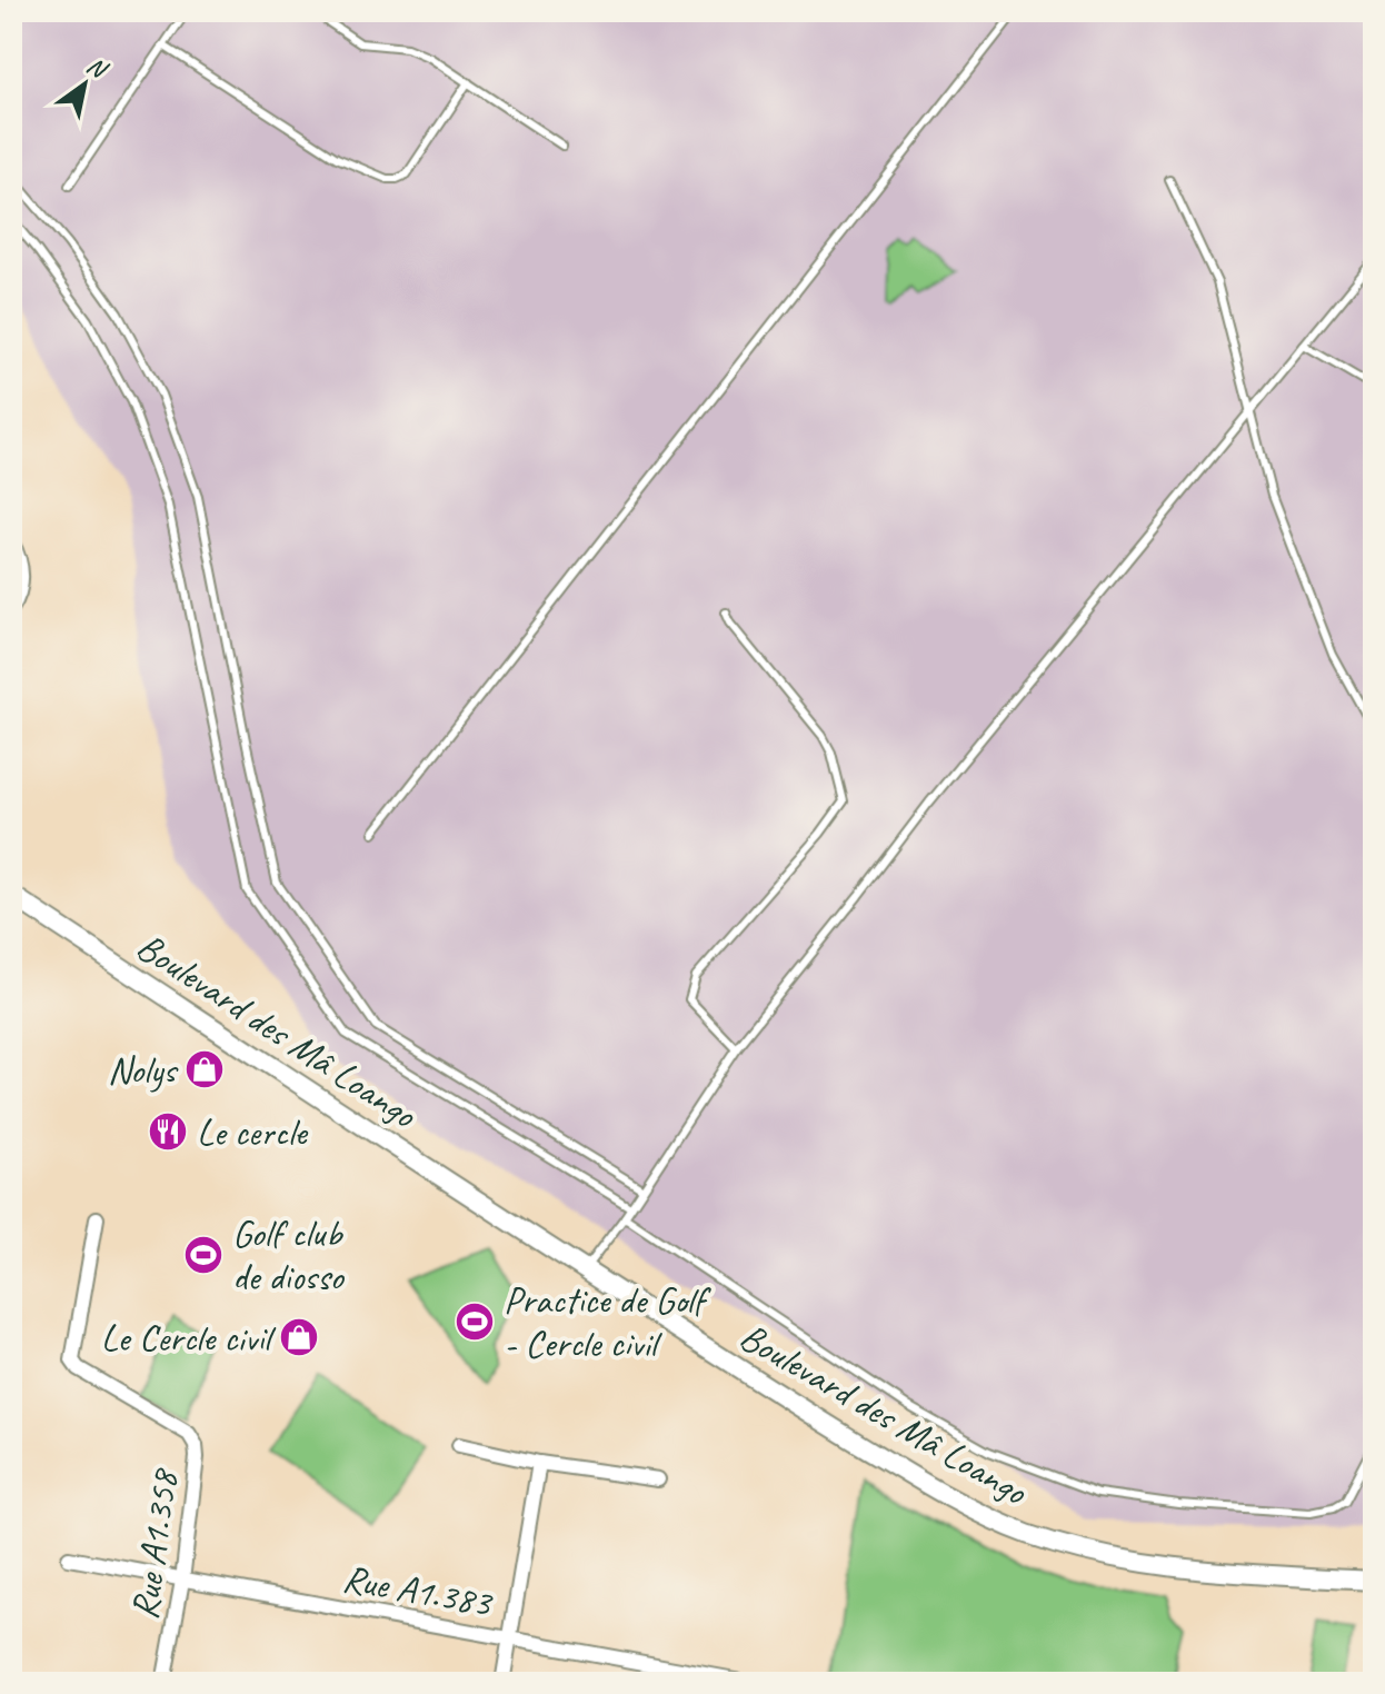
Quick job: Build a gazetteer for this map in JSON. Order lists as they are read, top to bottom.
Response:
{
  "streets": {
    "street": ["Boulevard des Mâ Loango", "Rue A1.358", "Rue A1.383"]
  },
  "crossings": [
    ["Rue A1.358", "Rue A1.383"]
  ],
  "places": {
    "shop": ["Nolys", "Le Cercle civil"],
    "restaurant": ["Le cercle"],
    "sports": ["Golf club de diosso", "Practice de Golf - Cercle civil"]
  },
  "north": "top right"
}
